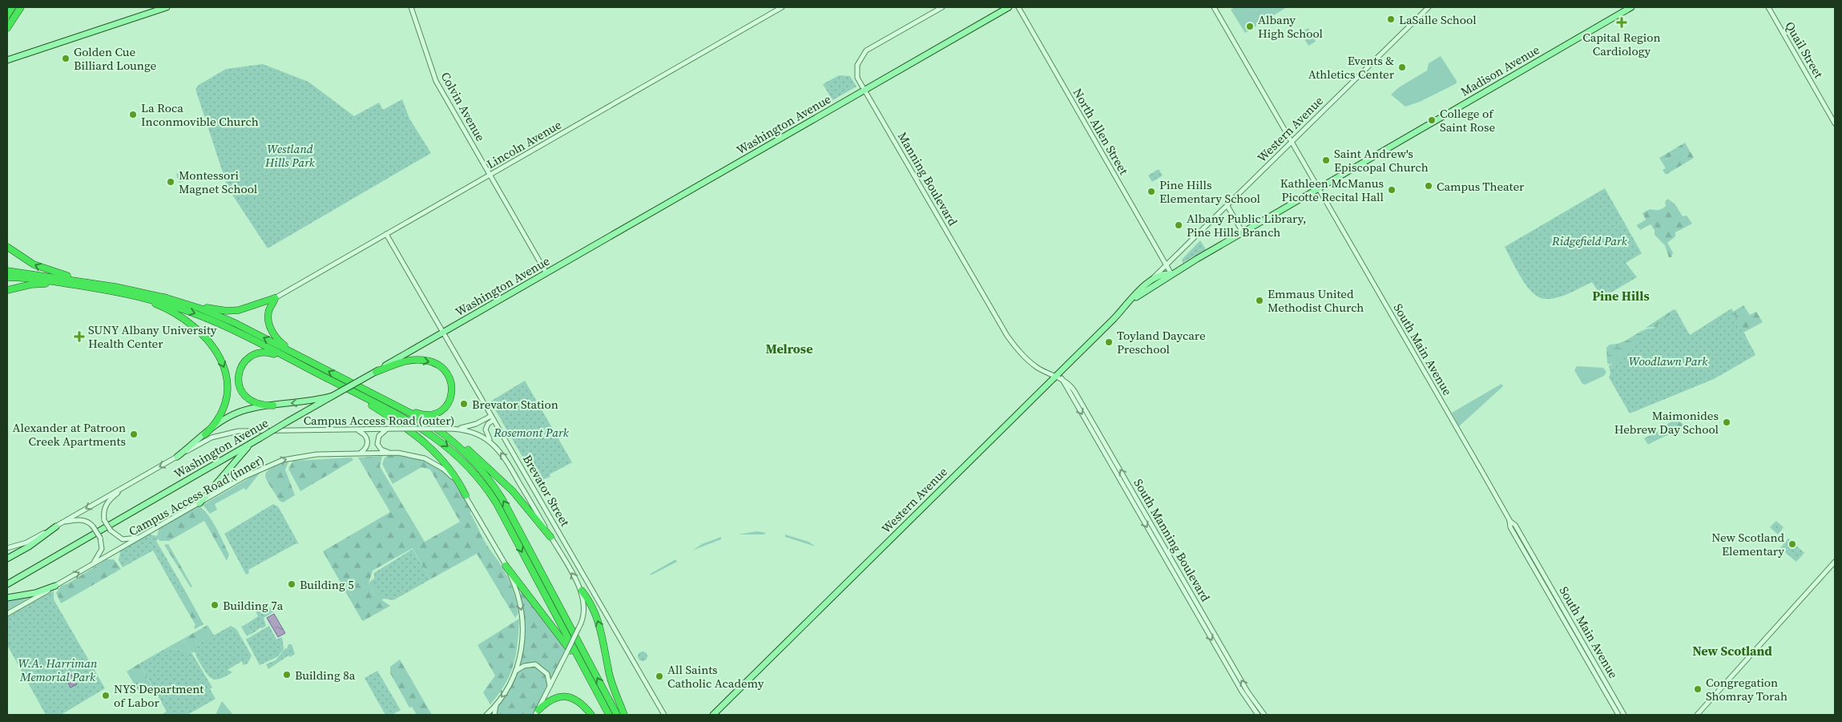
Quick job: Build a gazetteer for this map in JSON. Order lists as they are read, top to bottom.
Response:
{
  "streets": {
    "main road": ["Madison Avenue", "Washington Avenue", "Western Avenue"],
    "street": [
      "Quail Street",
      "Colvin Avenue",
      "North Allen Street",
      "Lincoln Avenue",
      "Manning Boulevard",
      "South Main Avenue",
      "Campus Access Road (outer)",
      "Brevator Street",
      "Campus Access Road (inner)",
      "South Manning Boulevard"
    ]
  },
  "crossings": [
    ["Madison Avenue", "Western Avenue"],
    ["Madison Avenue", "North Allen Street"],
    ["Madison Avenue", "South Main Avenue"],
    ["Colvin Avenue", "Washington Avenue"],
    ["Colvin Avenue", "Lincoln Avenue"],
    ["Washington Avenue", "Manning Boulevard"],
    ["Washington Avenue", "Brevator Street"],
    ["Western Avenue", "North Allen Street"],
    ["Western Avenue", "Manning Boulevard"],
    ["Western Avenue", "South Main Avenue"],
    ["Western Avenue", "South Manning Boulevard"],
    ["Lincoln Avenue", "Brevator Street"],
    ["Manning Boulevard", "South Manning Boulevard"]
  ],
  "districts": ["Pine Hills", "Melrose", "New Scotland"],
  "parks": [
    "Westland Hills Park",
    "Ridgefield Park",
    "Woodlawn Park",
    "Rosemont Park",
    "W.A. Harriman Memorial Park"
  ],
  "places": {
    "other": [
      "LaSalle School",
      "Albany High School",
      "Golden Cue Billiard Lounge",
      "Events & Athletics Center",
      "La Roca Inconmovible Church",
      "College of Saint Rose",
      "Saint Andrew's Episcopal Church",
      "Montessori Magnet School",
      "Campus Theater",
      "Kathleen McManus Picotte Recital Hall",
      "Pine Hills Elementary School",
      "Albany Public Library, Pine Hills Branch",
      "Emmaus United Methodist Church",
      "Toyland Daycare Preschool",
      "Brevator Station",
      "Maimonides Hebrew Day School",
      "Alexander at Patroon Creek Apartments",
      "New Scotland Elementary",
      "Building 5",
      "Building 7a",
      "Building 8a",
      "All Saints Catholic Academy",
      "Congregation Shomray Torah",
      "NYS Department of Labor"
    ],
    "health": ["Capital Region Cardiology", "SUNY Albany University Health Center"]
  }
}
